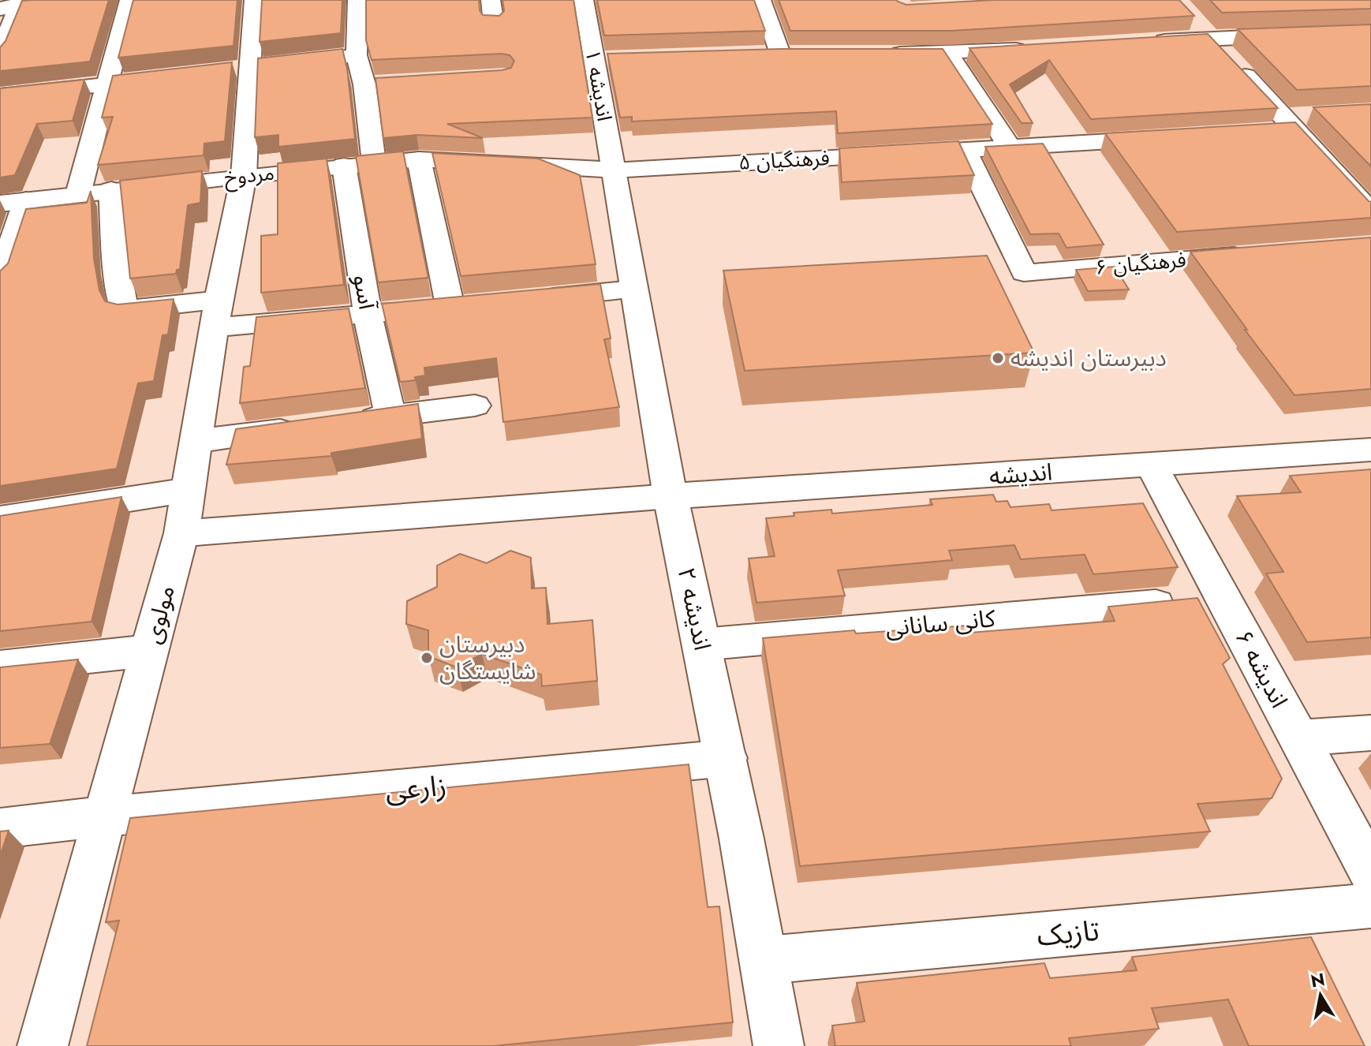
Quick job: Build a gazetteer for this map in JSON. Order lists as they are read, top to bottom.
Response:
{
  "streets": {
    "street": [
      "اندیشه ۱",
      "فرهنگیان ۵",
      "مردوخ",
      "فرهنگیان ۶",
      "آسو",
      "اندیشه",
      "اندیشه ۲",
      "مولوی",
      "کانی سانانی",
      "اندیشه ۶",
      "زارعی",
      "تازیک"
    ]
  },
  "crossings": [
    ["اندیشه ۱", "فرهنگیان ۵"],
    ["اندیشه ۱", "مردوخ"],
    ["اندیشه ۱", "اندیشه ۲"],
    ["فرهنگیان ۵", "مردوخ"],
    ["فرهنگیان ۵", "فرهنگیان ۶"],
    ["فرهنگیان ۵", "اندیشه ۲"],
    ["مردوخ", "آسو"],
    ["مردوخ", "اندیشه ۲"],
    ["مردوخ", "مولوی"],
    ["اندیشه", "اندیشه ۲"],
    ["اندیشه", "مولوی"],
    ["اندیشه", "اندیشه ۶"],
    ["اندیشه ۲", "کانی سانانی"],
    ["اندیشه ۲", "زارعی"],
    ["اندیشه ۲", "تازیک"],
    ["مولوی", "زارعی"]
  ],
  "places": ["دبیرستان اندیشه", "دبیرستان شایستگان"],
  "north": "top"
}
